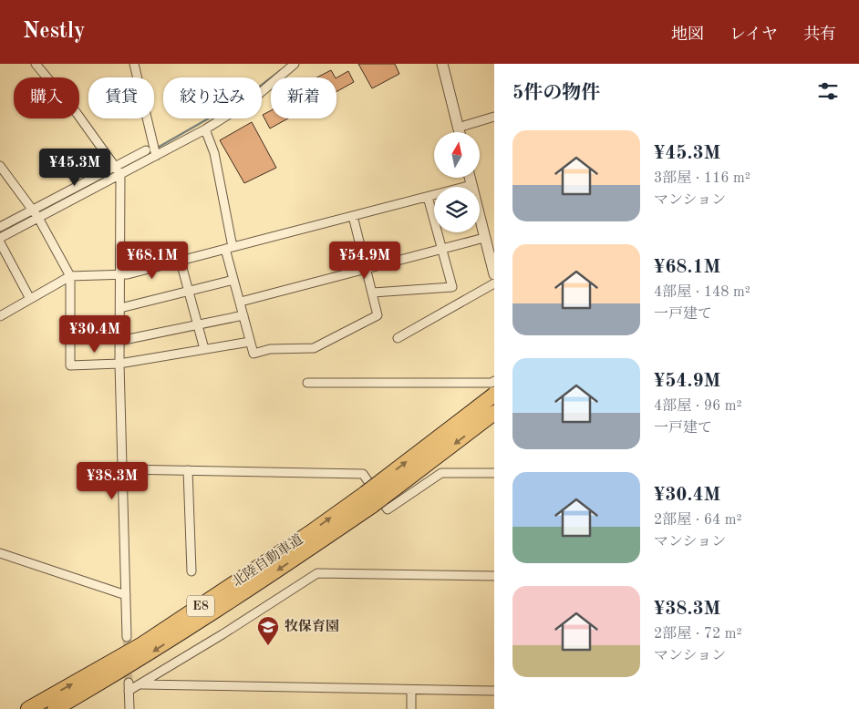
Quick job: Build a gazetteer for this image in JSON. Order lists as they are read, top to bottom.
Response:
{
  "streets": {
    "highway": ["北陸自動車道", "E8"]
  },
  "places": {
    "school or university": ["牧保育園"]
  },
  "north": "top",
  "page": {
    "header": "Nestly",
    "nav": ["地図", "レイヤ", "共有"],
    "heading": "5件の物件",
    "chip": [
      "購入",
      "賃貸",
      "絞り込み",
      "新着"
    ],
    "list": [
      {
        "name": "¥45.3M",
        "note": "3部屋 · 116 m² · マンション"
      },
      {
        "name": "¥68.1M",
        "note": "4部屋 · 148 m² · 一戸建て"
      },
      {
        "name": "¥54.9M",
        "note": "4部屋 · 96 m² · 一戸建て"
      },
      {
        "name": "¥30.4M",
        "note": "2部屋 · 64 m² · マンション"
      },
      {
        "name": "¥38.3M",
        "note": "2部屋 · 72 m² · マンション"
      }
    ],
    "price": [
      "¥45.3M",
      "¥68.1M",
      "¥54.9M",
      "¥30.4M",
      "¥38.3M"
    ]
  }
}
